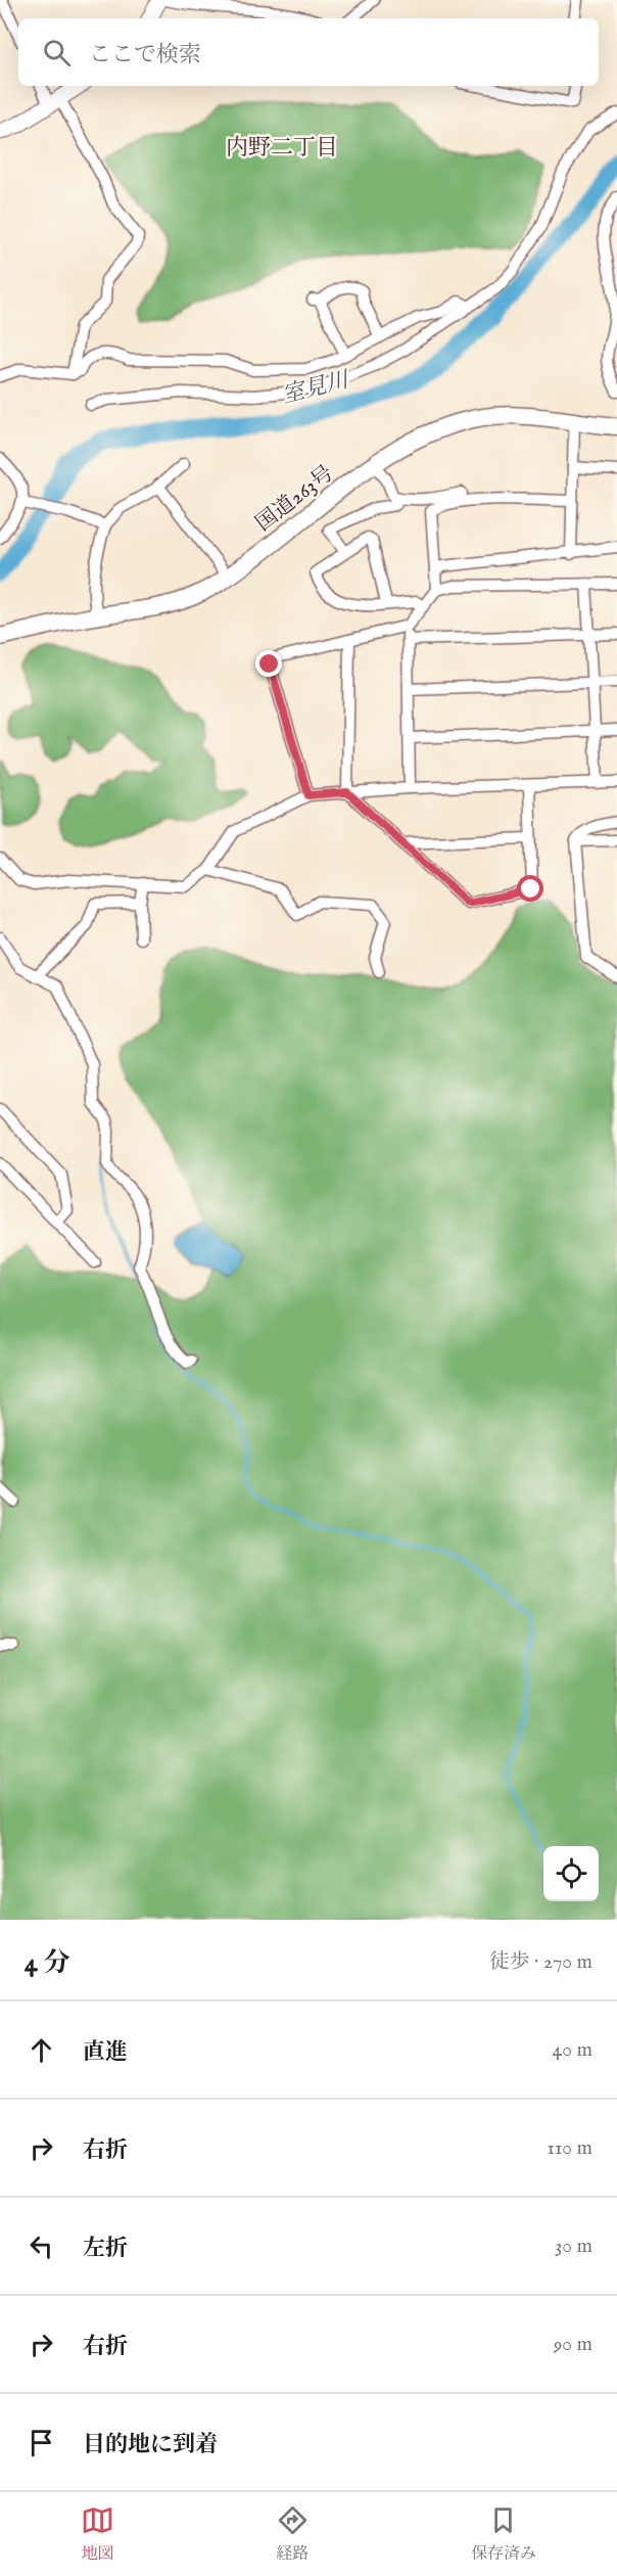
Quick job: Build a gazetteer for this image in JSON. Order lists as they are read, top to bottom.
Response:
{
  "streets": {
    "highway": ["国道263号"]
  },
  "districts": ["内野二丁目"],
  "water": ["室見川"],
  "page": {
    "search": "ここで検索",
    "heading": ["4 分", "徒歩 · 270 m"],
    "list": [
      ["直進", "40 m"],
      ["右折", "110 m"],
      ["左折", "30 m"],
      ["右折", "90 m"],
      "目的地に到着"
    ],
    "nav": ["地図", "経路", "保存済み"]
  }
}
